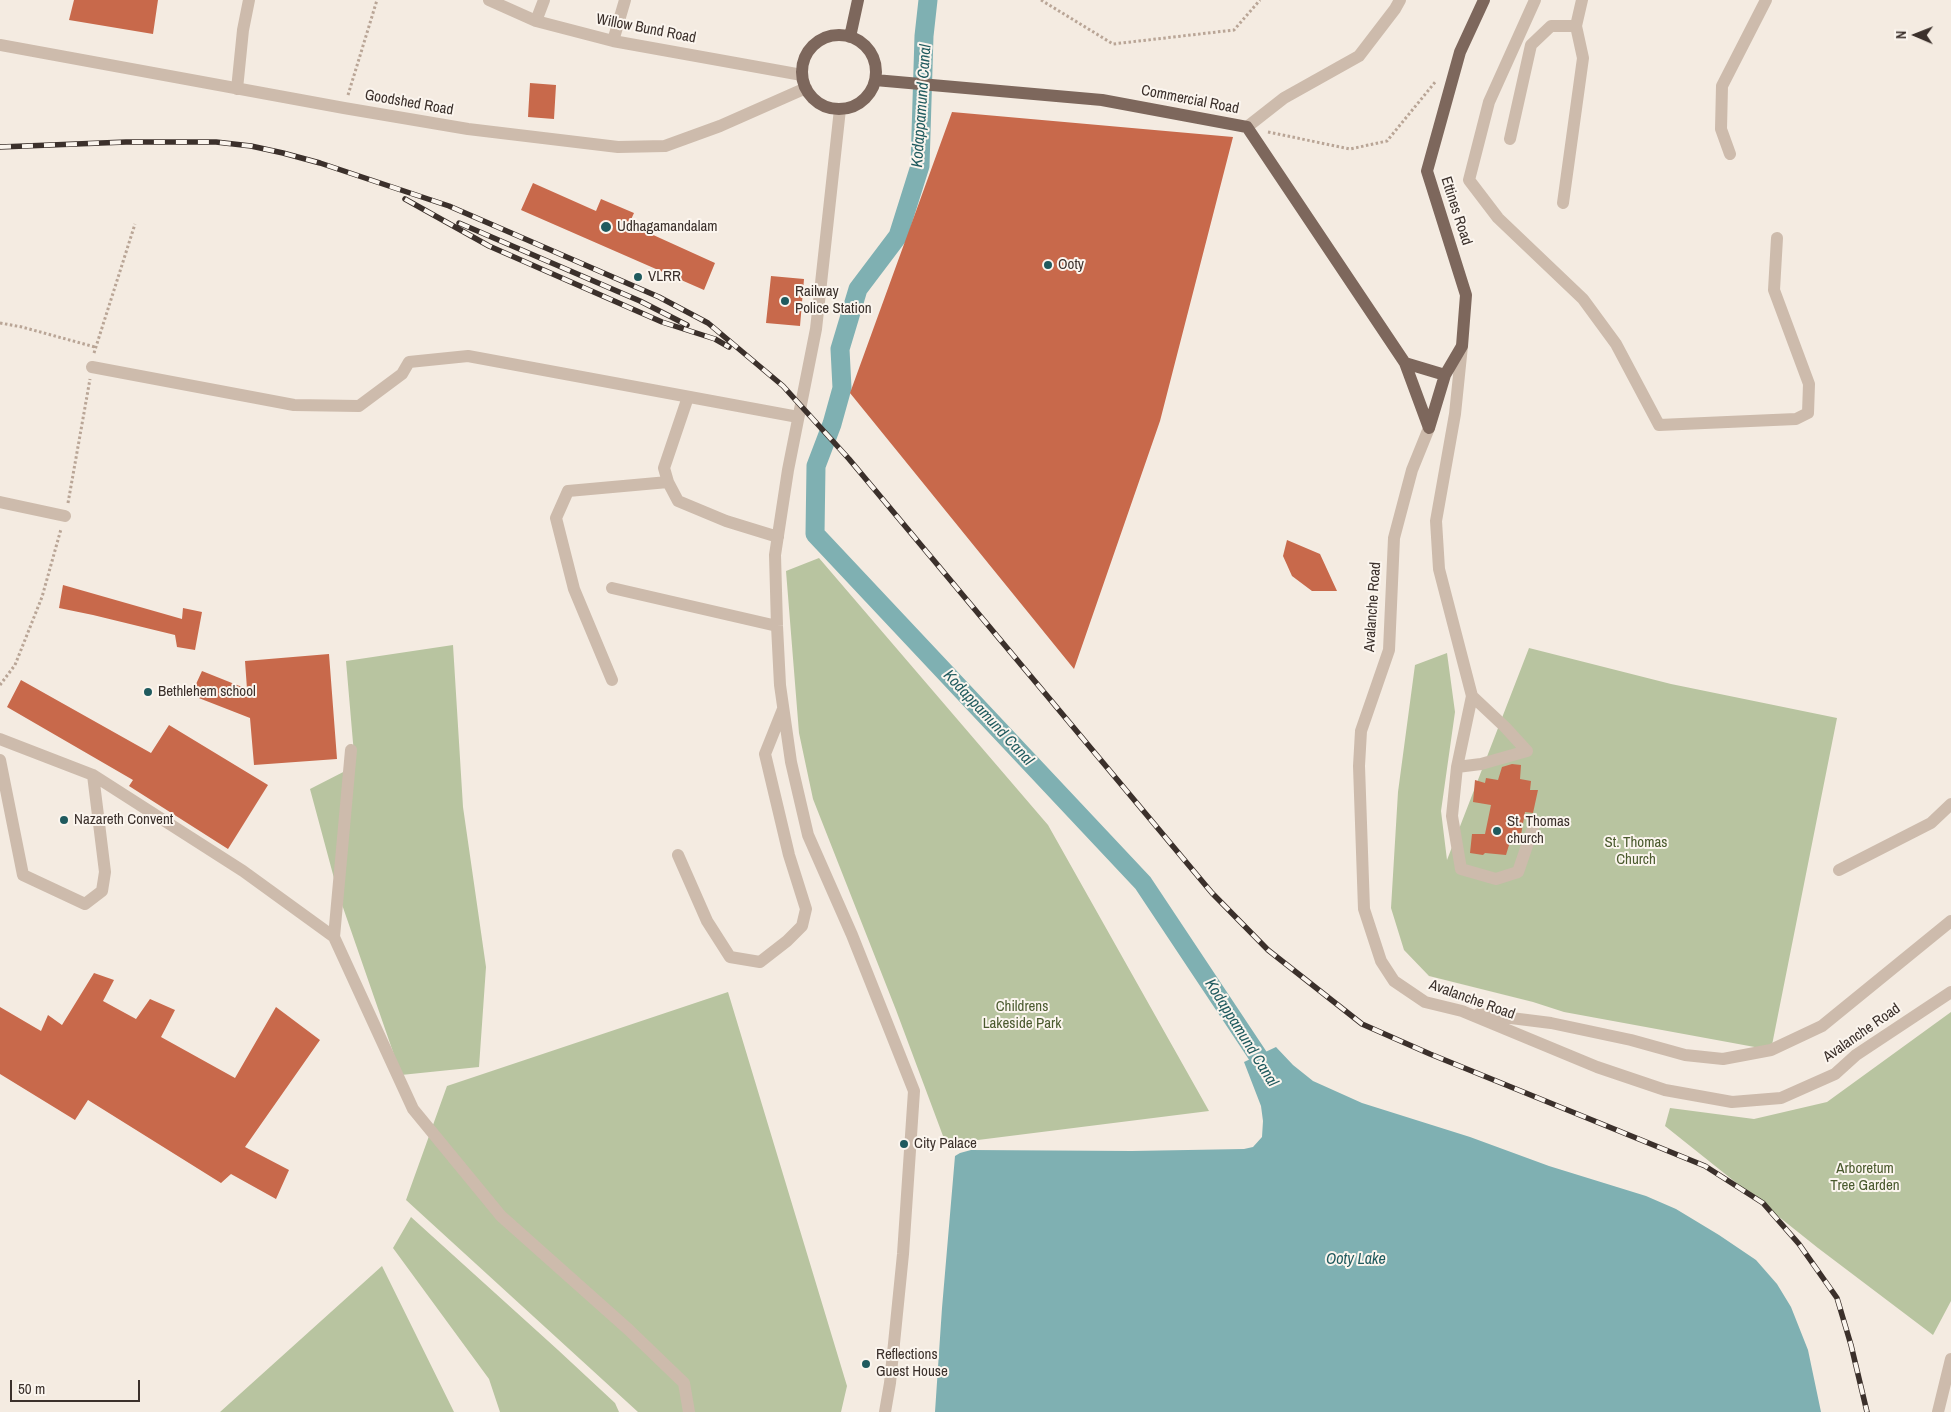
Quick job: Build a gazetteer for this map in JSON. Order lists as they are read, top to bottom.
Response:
{
  "streets": {
    "main road": ["Commercial Road", "Ettines Road"],
    "street": ["Willow Bund Road", "Goodshed Road", "Avalanche Road"]
  },
  "crossings": [
    ["Willow Bund Road", "Commercial Road"],
    ["Willow Bund Road", "Goodshed Road"],
    ["Commercial Road", "Goodshed Road"],
    ["Commercial Road", "Ettines Road"],
    ["Commercial Road", "Avalanche Road"],
    ["Ettines Road", "Avalanche Road"]
  ],
  "water": ["Kodappamund Canal", "Ooty Lake"],
  "parks": ["St. Thomas Church", "Childrens Lakeside Park", "Arboretum Tree Garden"],
  "places": [
    "Udhagamandalam",
    "Ooty",
    "VLRR",
    "Railway Police Station",
    "Bethlehem school",
    "Nazareth Convent",
    "St. Thomas church",
    "City Palace",
    "Reflections Guest House"
  ],
  "scale_bar": "50 m",
  "north": "left"
}
